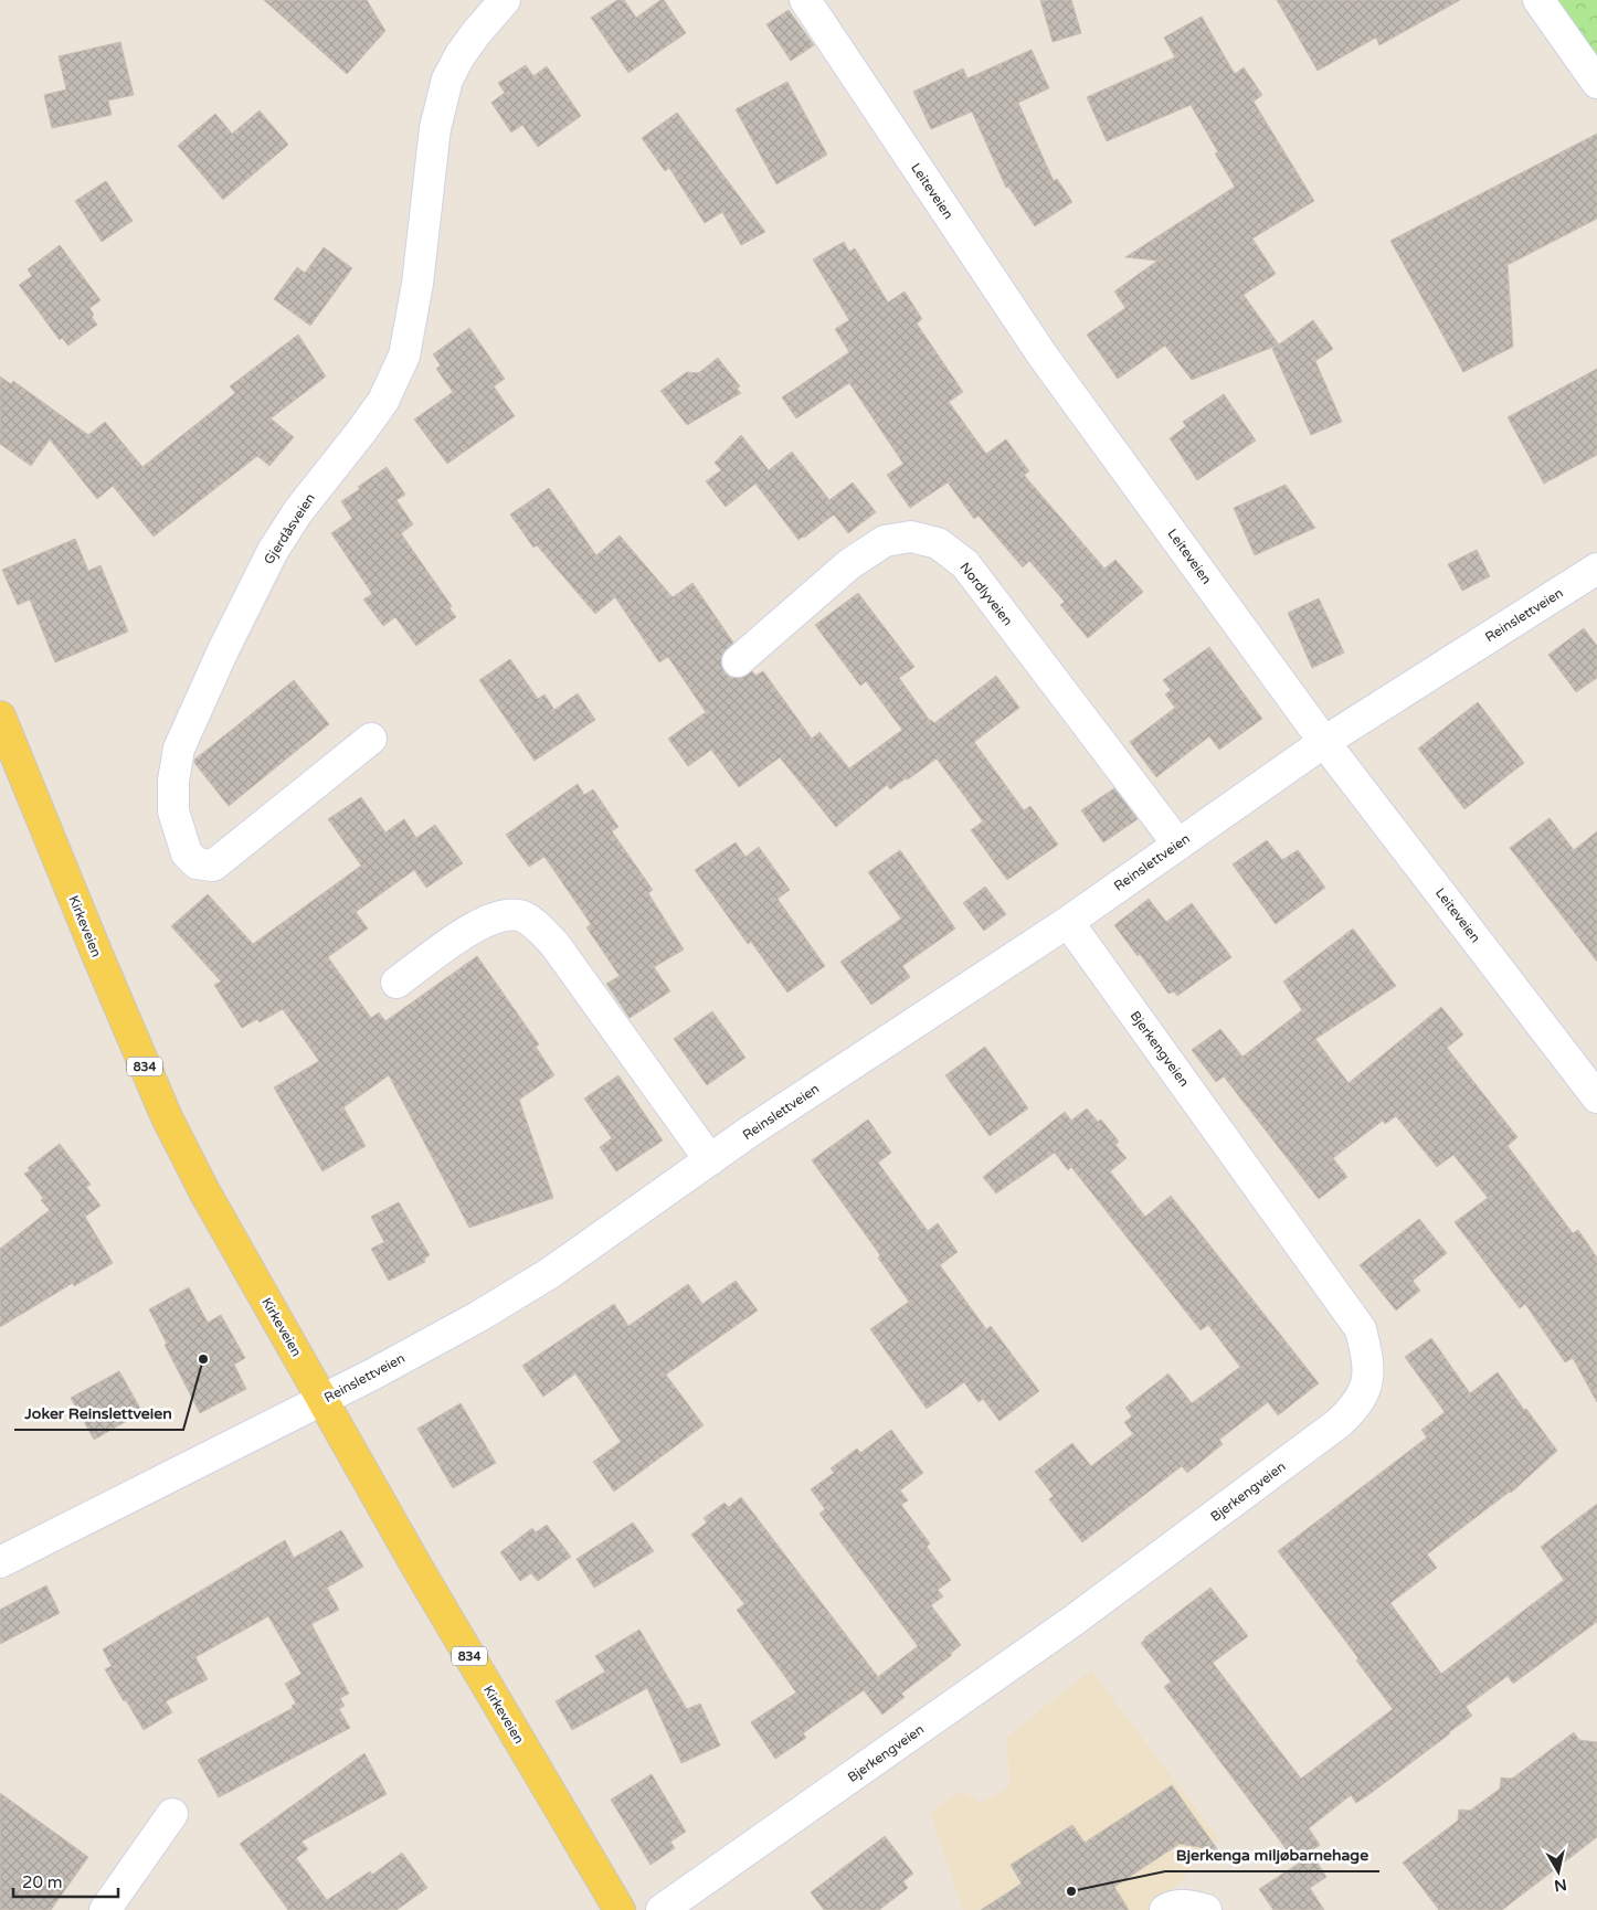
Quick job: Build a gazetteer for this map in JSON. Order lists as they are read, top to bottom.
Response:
{
  "streets": {
    "main road": ["Kirkeveien", "834"],
    "street": [
      "Leiteveien",
      "Gjerdåsveien",
      "Nordlyveien",
      "Reinslettveien",
      "Bjerkengveien"
    ]
  },
  "crossings": [
    ["Leiteveien", "Reinslettveien"],
    ["Nordlyveien", "Reinslettveien"],
    ["Reinslettveien", "Kirkeveien"],
    ["Reinslettveien", "Bjerkengveien"]
  ],
  "places": ["Joker Reinslettveien", "Bjerkenga miljøbarnehage"],
  "scale_bar": "20 m",
  "north": "bottom"
}
